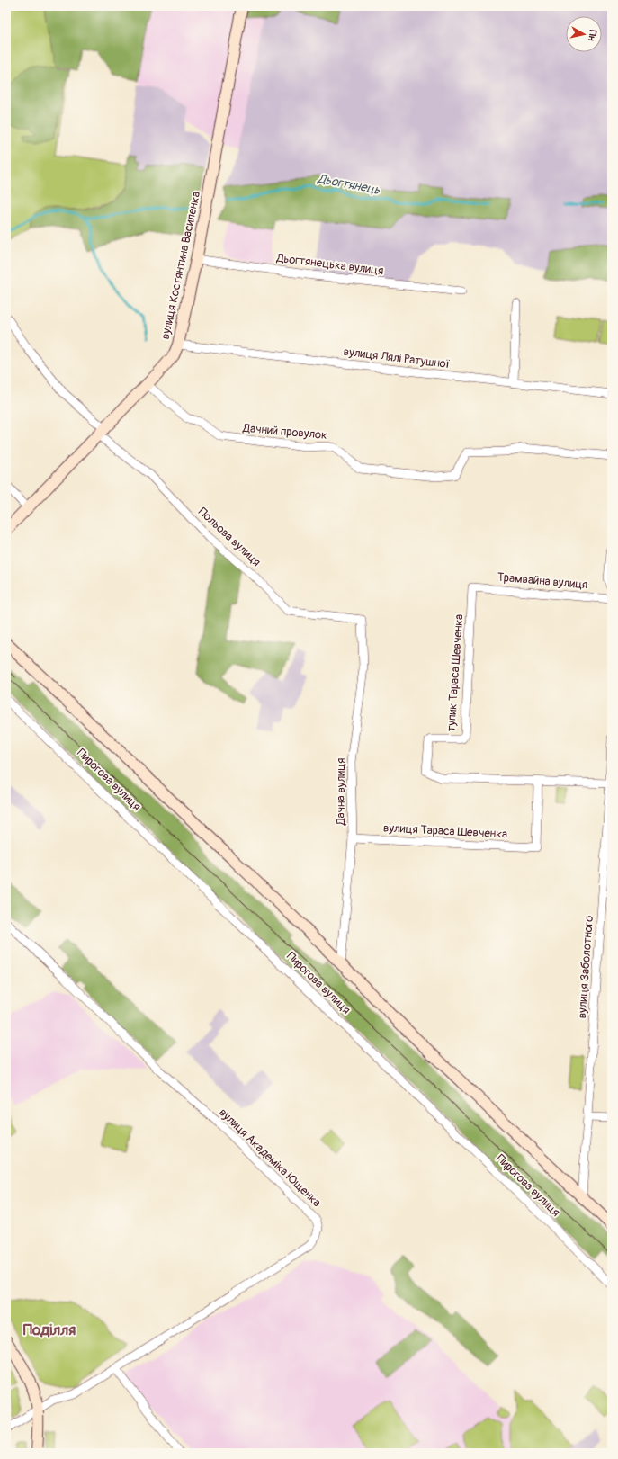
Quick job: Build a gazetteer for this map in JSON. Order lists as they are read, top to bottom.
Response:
{
  "streets": {
    "main road": ["вулиця Костянтина Василенка"],
    "street": [
      "Дьогтянецька вулиця",
      "вулиця Лялі Ратушної",
      "Дачний провулок",
      "Польова вулиця",
      "Трамвайна вулиця",
      "тупик Тараса Шевченка",
      "Пирогова вулиця",
      "Дачна вулиця",
      "вулиця Тараса Шевченка",
      "вулиця Заболотного",
      "вулиця Академіка Ющенка"
    ]
  },
  "crossings": [
    ["Дьогтянецька вулиця", "вулиця Костянтина Василенка"],
    ["вулиця Костянтина Василенка", "вулиця Лялі Ратушної"],
    ["вулиця Костянтина Василенка", "Дачний провулок"],
    ["вулиця Костянтина Василенка", "Польова вулиця"],
    ["Польова вулиця", "Дачна вулиця"],
    ["Трамвайна вулиця", "тупик Тараса Шевченка"],
    ["тупик Тараса Шевченка", "вулиця Тараса Шевченка"],
    ["Дачна вулиця", "вулиця Тараса Шевченка"]
  ],
  "districts": ["Поділля"],
  "water": ["Дьогтянець"],
  "north": "right"
}
